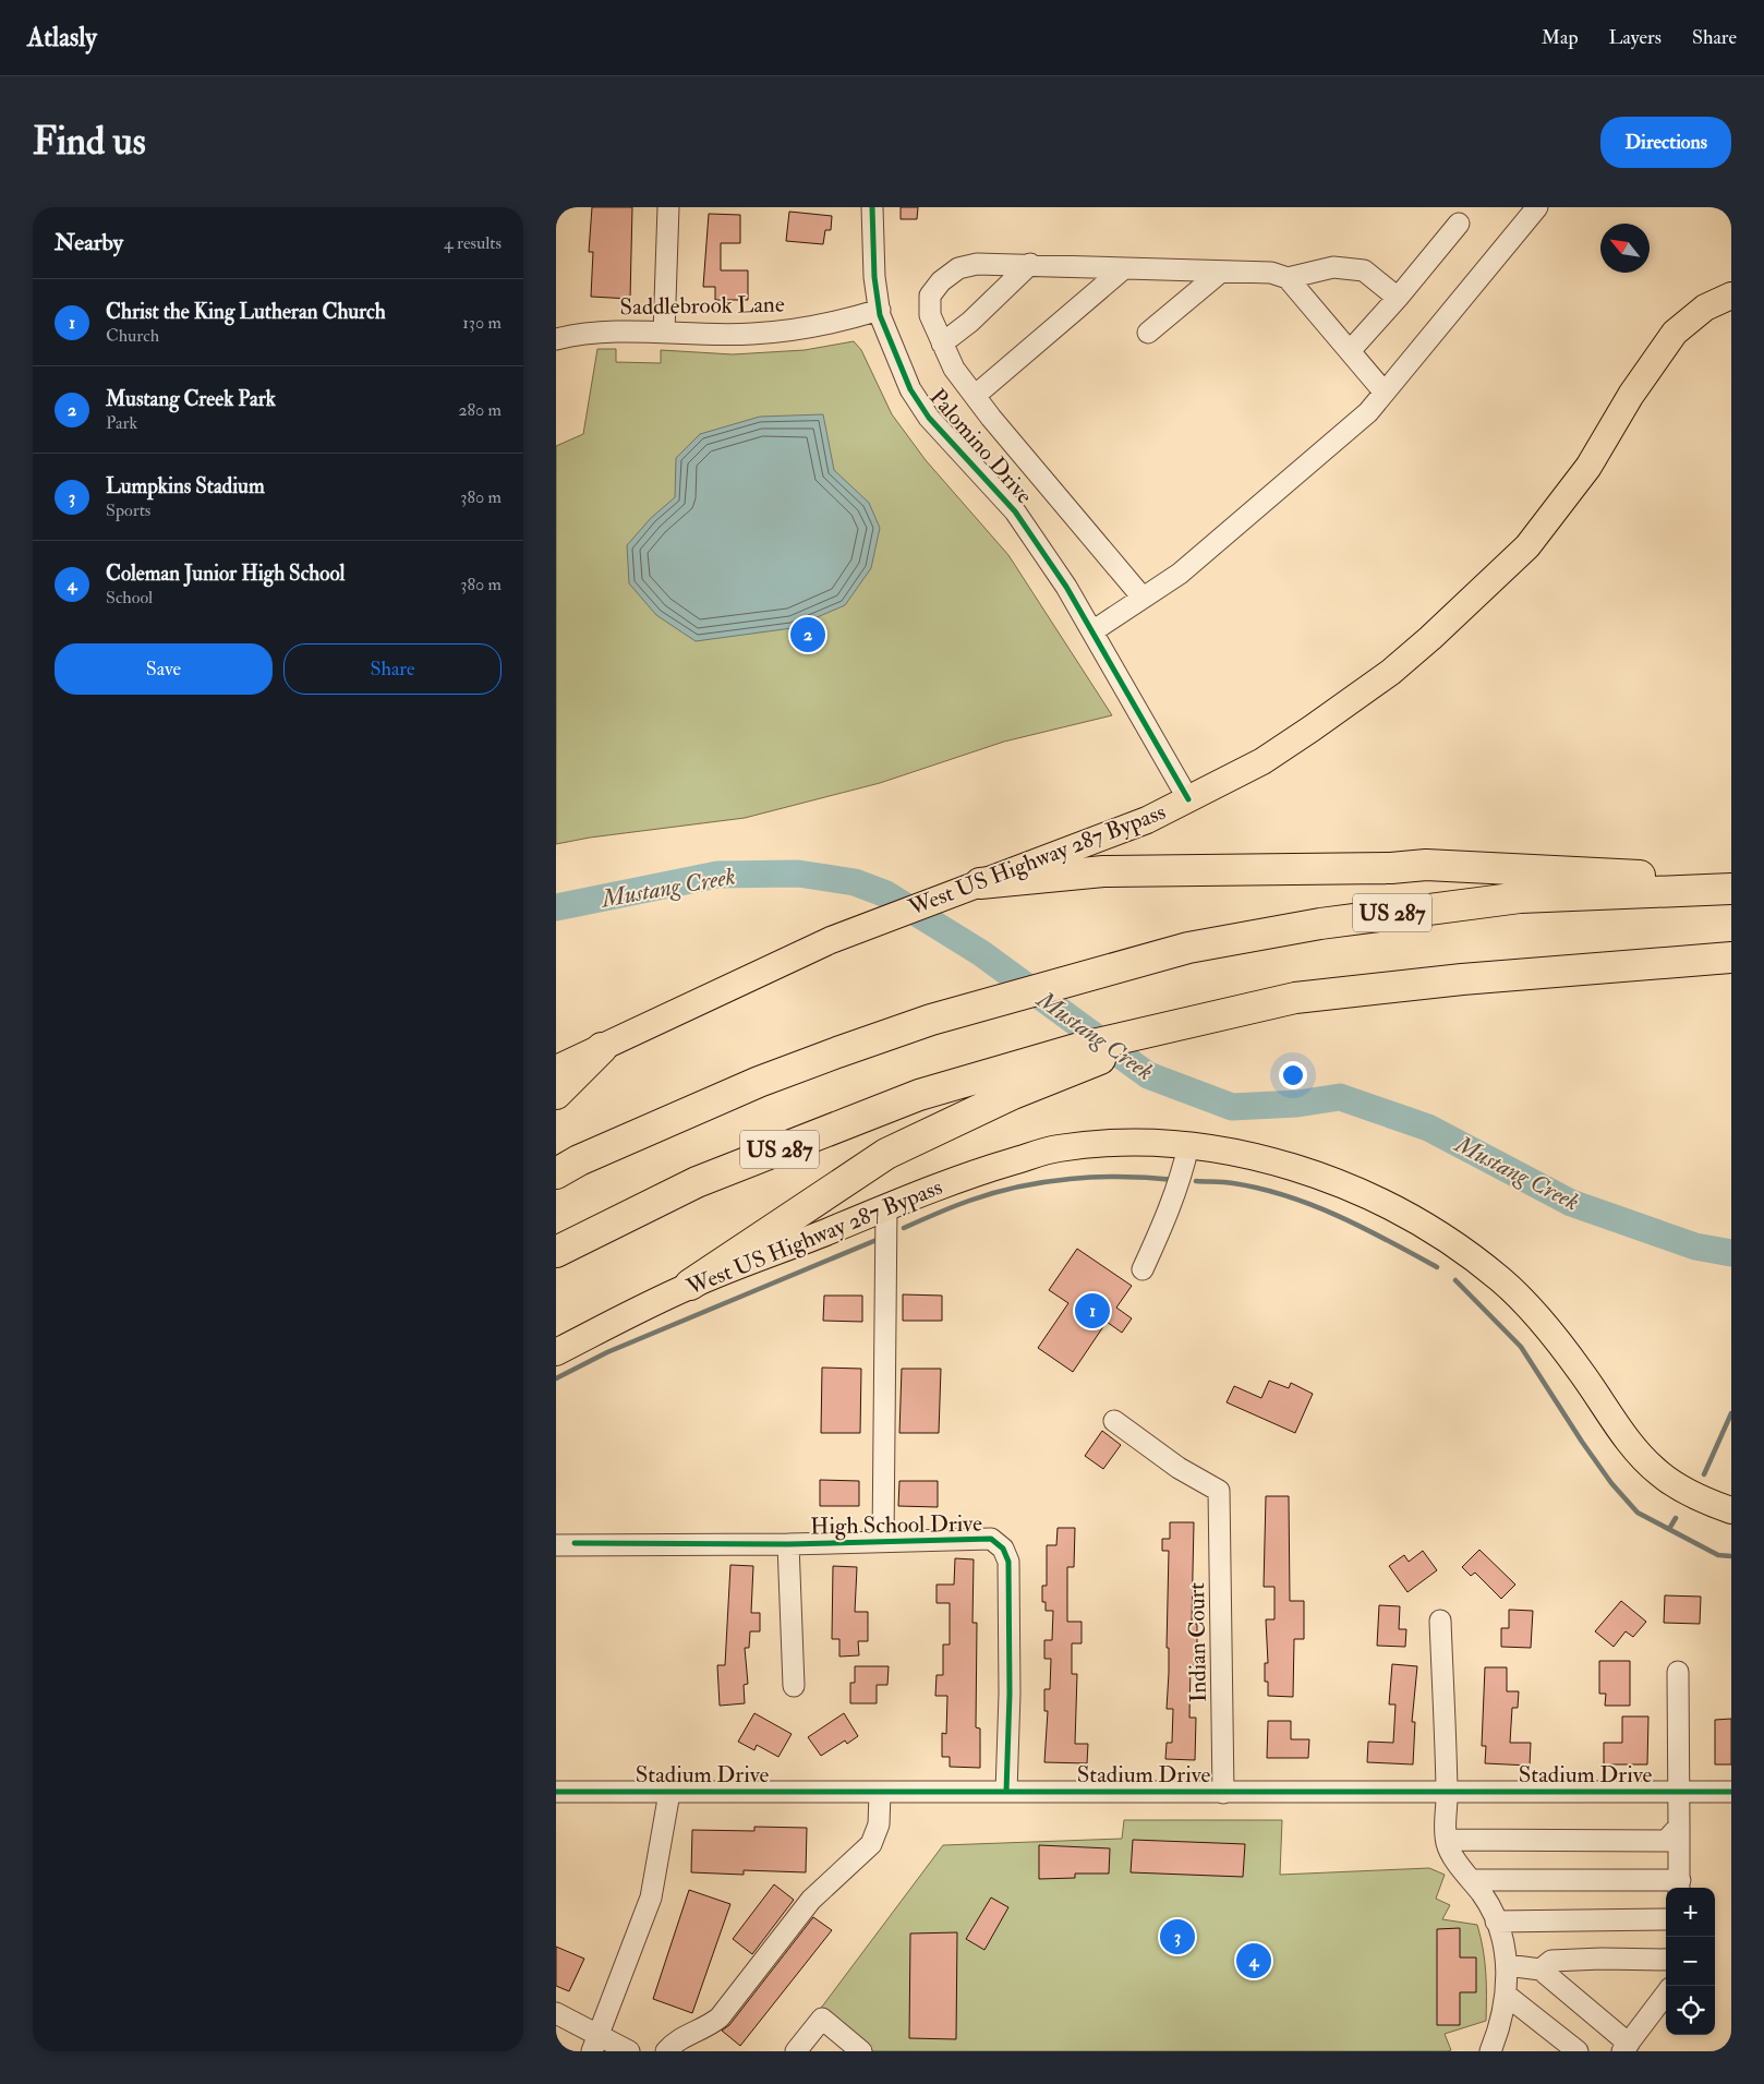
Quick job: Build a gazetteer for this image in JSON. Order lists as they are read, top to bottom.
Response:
{
  "streets": {
    "highway": ["US 287"],
    "main road": ["West US Highway 287 Bypass"],
    "street": [
      "Saddlebrook Lane",
      "Palomino Drive",
      "High School Drive",
      "Indian Court",
      "Stadium Drive"
    ]
  },
  "crossings": [
    ["Saddlebrook Lane", "Palomino Drive"],
    ["Palomino Drive", "West US Highway 287 Bypass"],
    ["High School Drive", "Stadium Drive"],
    ["Indian Court", "Stadium Drive"]
  ],
  "water": ["Mustang Creek"],
  "north": "top left",
  "page": {
    "header": "Atlasly",
    "nav": ["Map", "Layers", "Share"],
    "buttons": [
      "Directions",
      ["Save", "Share"]
    ],
    "title": "Find us",
    "heading": ["Nearby", "4 results"],
    "list": [
      {
        "mark": "1",
        "name": "Christ the King Lutheran Church",
        "note": "Church",
        "value": "130 m"
      },
      {
        "mark": "2",
        "name": "Mustang Creek Park",
        "note": "Park",
        "value": "280 m"
      },
      {
        "mark": "3",
        "name": "Lumpkins Stadium",
        "note": "Sports",
        "value": "380 m"
      },
      {
        "mark": "4",
        "name": "Coleman Junior High School",
        "note": "School",
        "value": "380 m"
      }
    ],
    "pins": [
      "2",
      "1",
      "3",
      "4"
    ],
    "map_buttons": ["+", "−"]
  }
}
